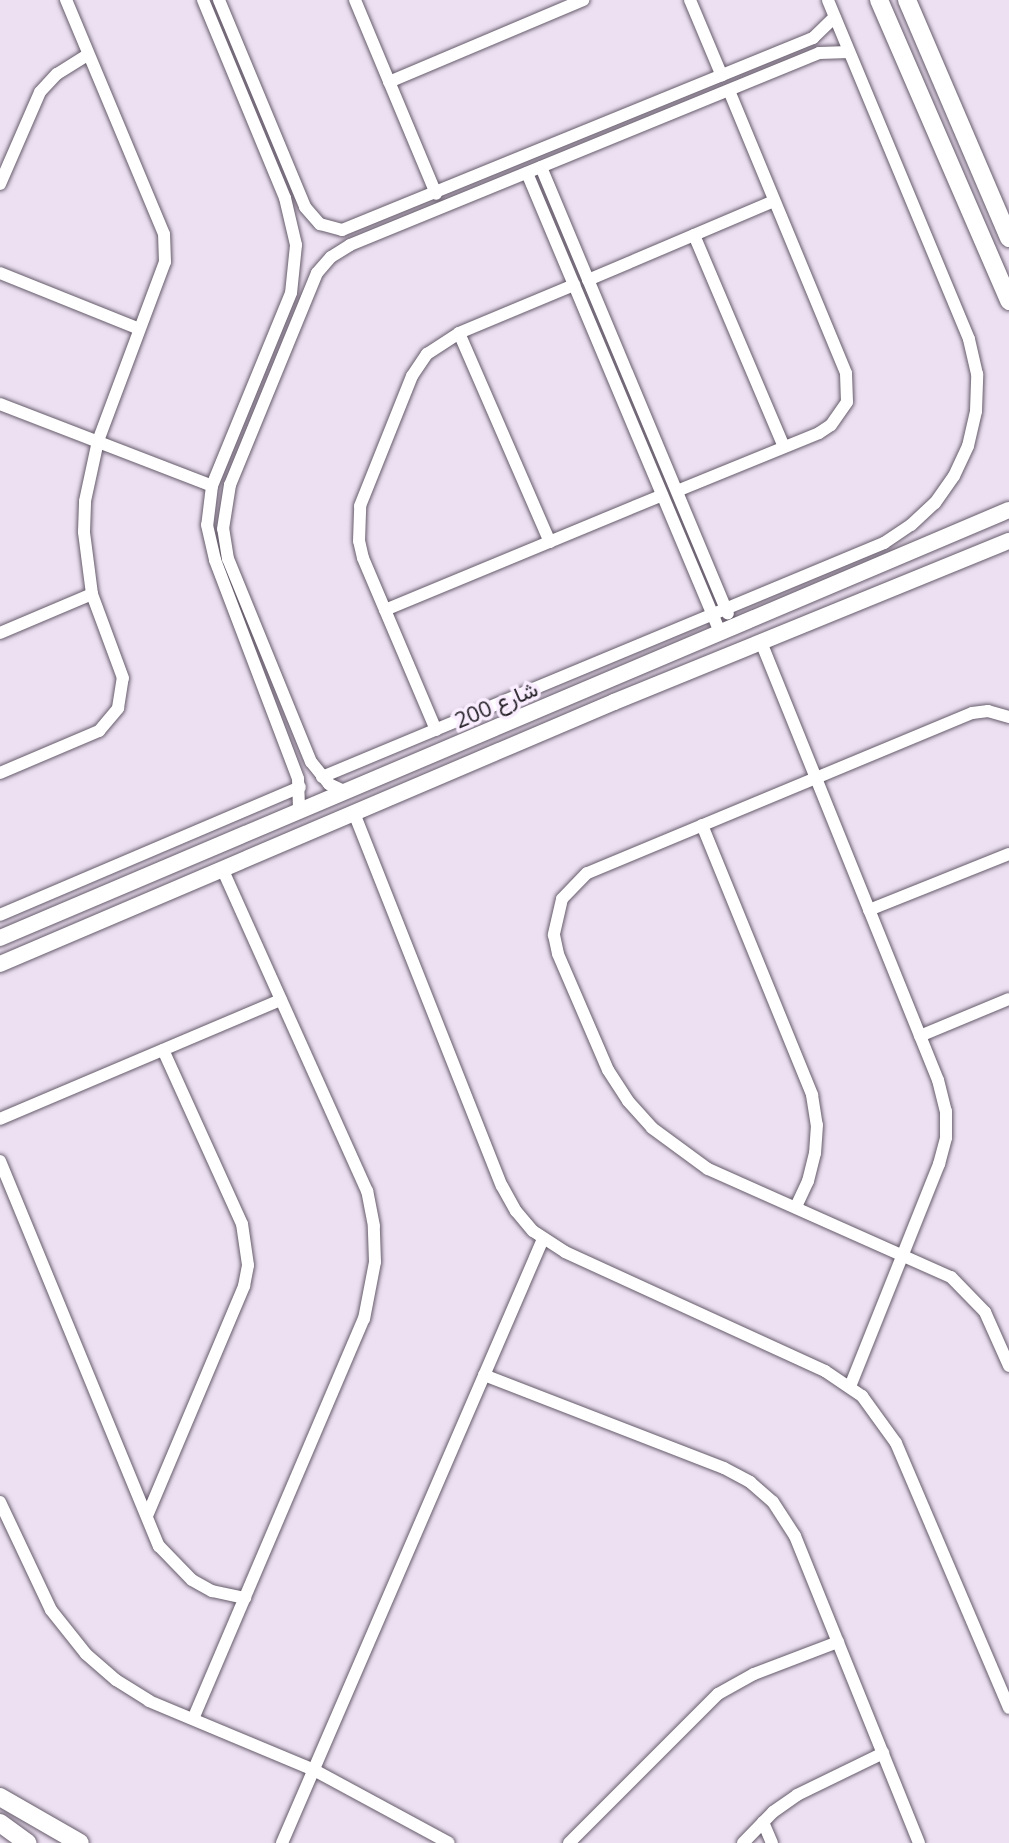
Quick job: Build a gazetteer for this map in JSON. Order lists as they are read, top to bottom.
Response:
{
  "streets": {
    "street": ["شارع 200"]
  }
}
